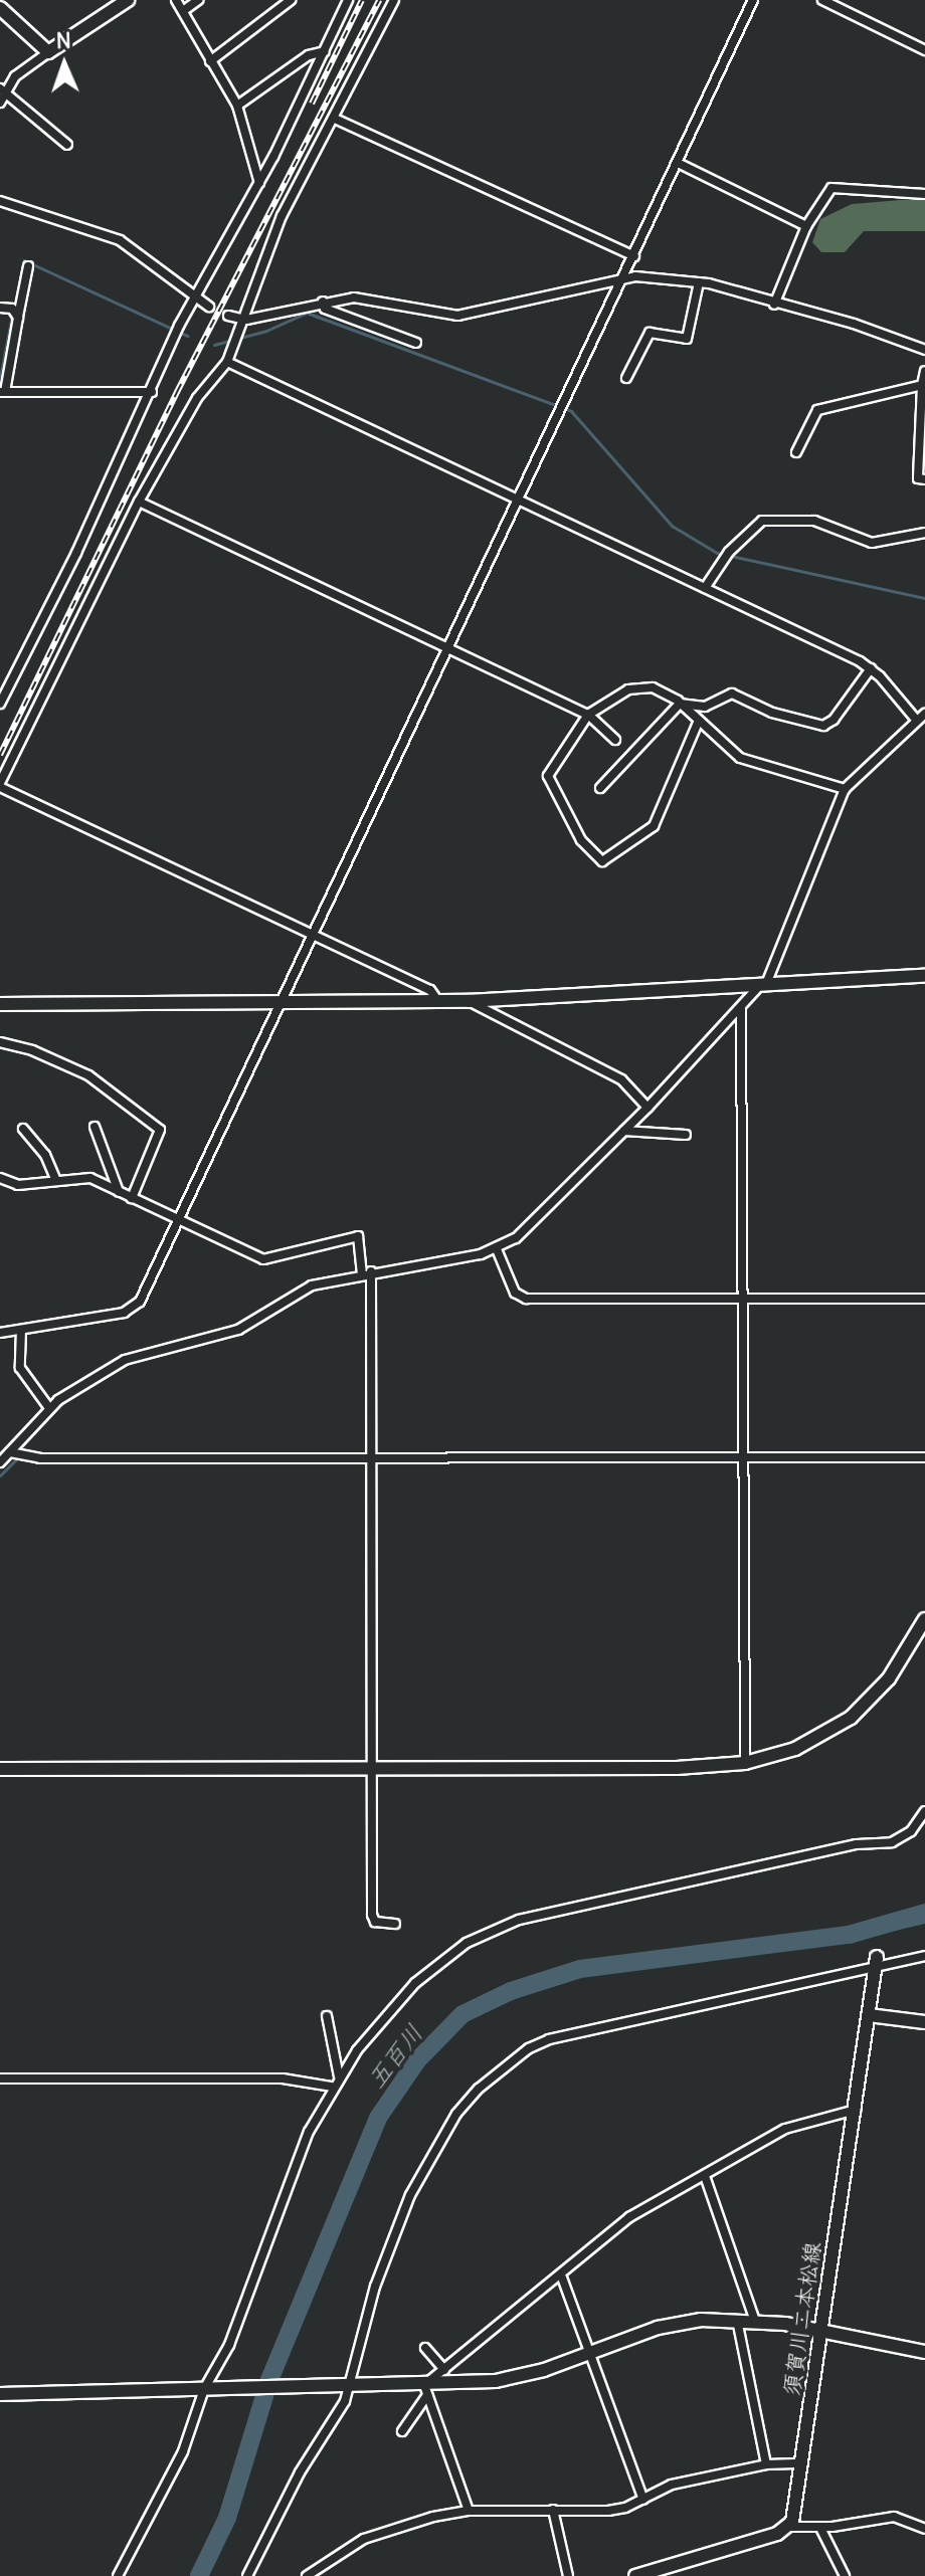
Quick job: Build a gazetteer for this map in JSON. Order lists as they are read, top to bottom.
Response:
{
  "streets": {
    "street": ["須賀川二本松線"]
  },
  "water": ["五百川"],
  "north": "top"
}
